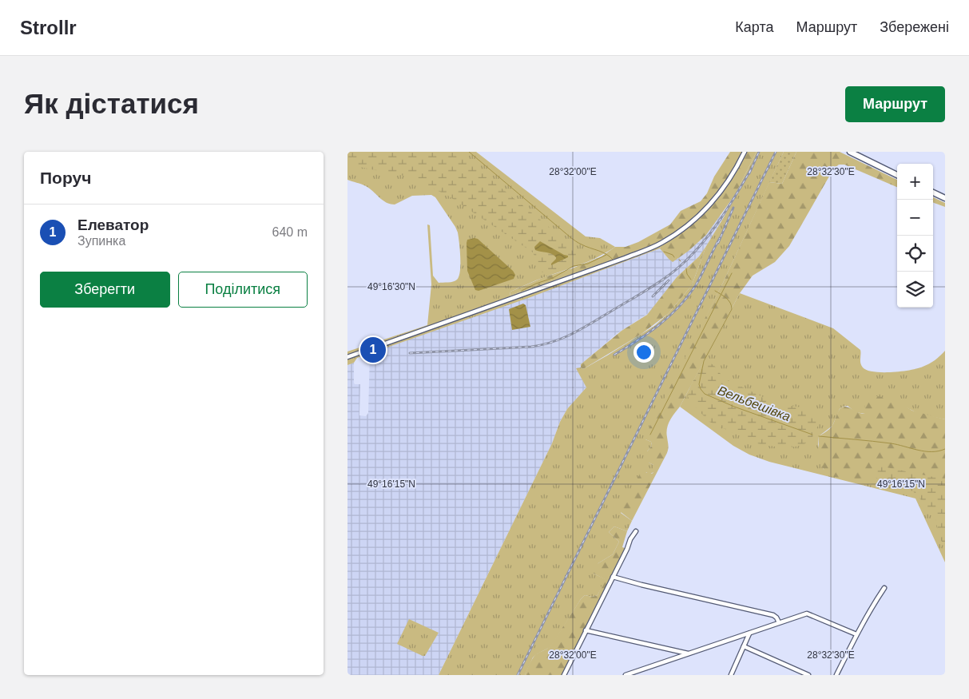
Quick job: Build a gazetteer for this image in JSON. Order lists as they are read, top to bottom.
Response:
{
  "water": ["Вельбешівка"],
  "page": {
    "header": "Strollr",
    "nav": ["Карта", "Маршрут", "Збережені"],
    "buttons": [
      "Маршрут",
      ["Зберегти", "Поділитися"]
    ],
    "title": "Як дістатися",
    "heading": "Поруч",
    "map_buttons": ["+", "−"],
    "list": [
      {
        "mark": "1",
        "name": "Елеватор",
        "note": "Зупинка",
        "value": "640 m"
      }
    ],
    "pins": "1"
  },
  "coordinates": [
    "28°32'00\"E",
    "28°32'30\"E",
    "49°16'30\"N",
    "49°16'15\"N"
  ]
}
